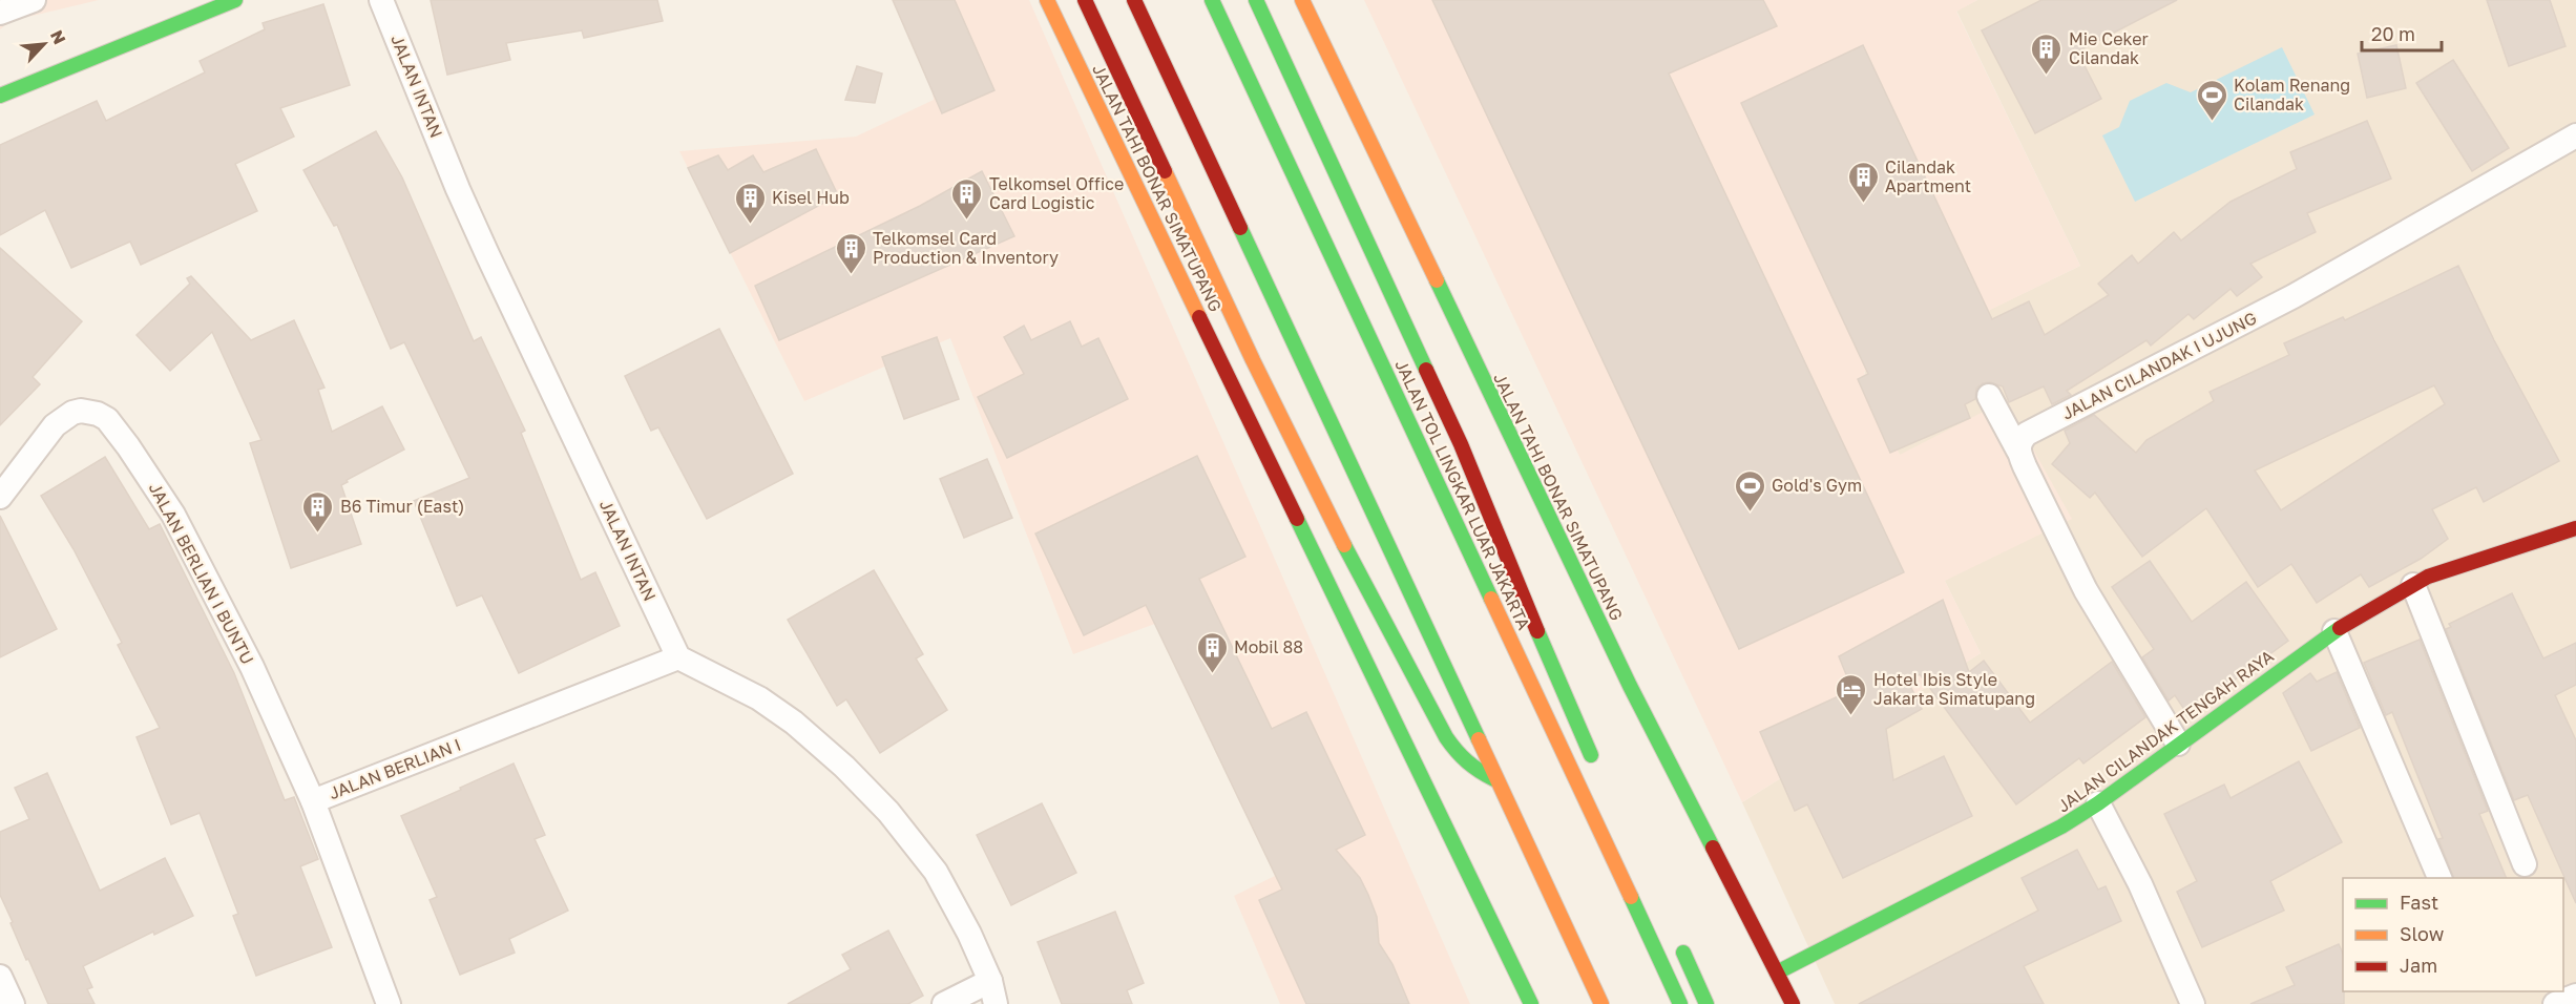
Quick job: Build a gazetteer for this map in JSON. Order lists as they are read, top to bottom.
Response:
{
  "streets": {
    "main road": ["JALAN TAHI BONAR SIMATUPANG", "JALAN TOL LINGKAR LUAR JAKARTA", "JALAN CILANDAK TENGAH RAYA"],
    "street": [
      "JALAN INTAN",
      "JALAN CILANDAK I UJUNG",
      "JALAN BERLIAN I BUNTU",
      "JALAN BERLIAN I"
    ]
  },
  "crossings": [
    ["JALAN INTAN", "JALAN BERLIAN I"],
    ["JALAN TAHI BONAR SIMATUPANG", "JALAN CILANDAK TENGAH RAYA"],
    ["JALAN BERLIAN I BUNTU", "JALAN BERLIAN I"]
  ],
  "places": {
    "building": [
      "Mie Ceker Cilandak",
      "Cilandak Apartment",
      "Telkomsel Office Card Logistic",
      "Kisel Hub",
      "Telkomsel Card Production & Inventory",
      "B6 Timur (East)",
      "Mobil 88"
    ],
    "sports": ["Kolam Renang Cilandak", "Gold's Gym"],
    "hotel": ["Hotel Ibis Style Jakarta Simatupang"]
  },
  "legend": ["Fast", "Slow", "Jam"],
  "scale_bar": "20 m",
  "north": "top right"
}
